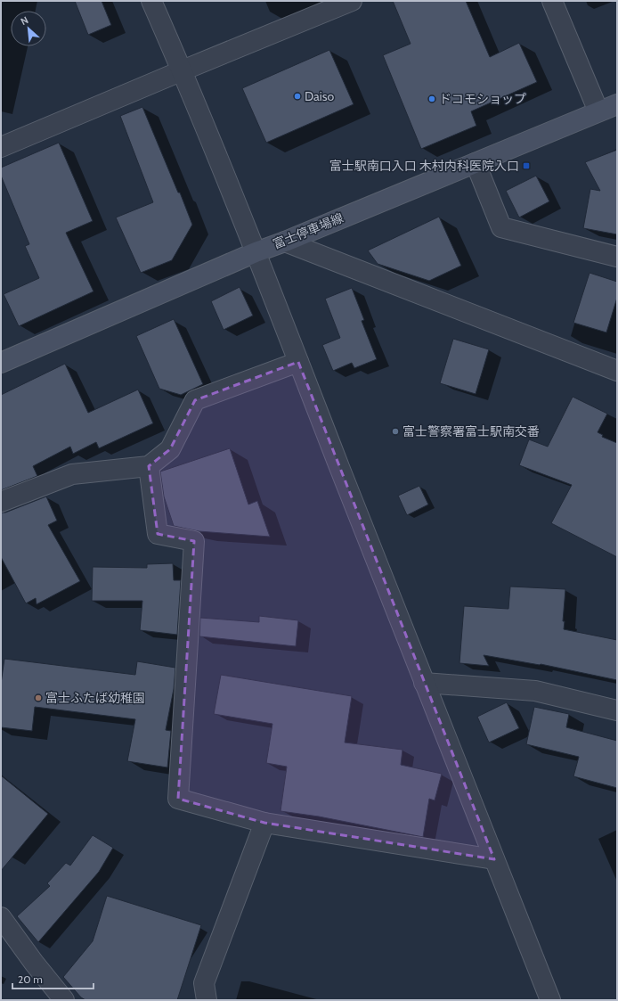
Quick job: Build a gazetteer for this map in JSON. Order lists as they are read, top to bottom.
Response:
{
  "streets": {
    "main road": ["富士停車場線"]
  },
  "places": {
    "other": [
      "Daiso",
      "ドコモショップ",
      "富士警察署富士駅南交番",
      "富士ふたば幼稚園"
    ],
    "transit": ["富士駅南口入口 木村内科医院入口"]
  },
  "scale_bar": "20 m",
  "north": "top left"
}
